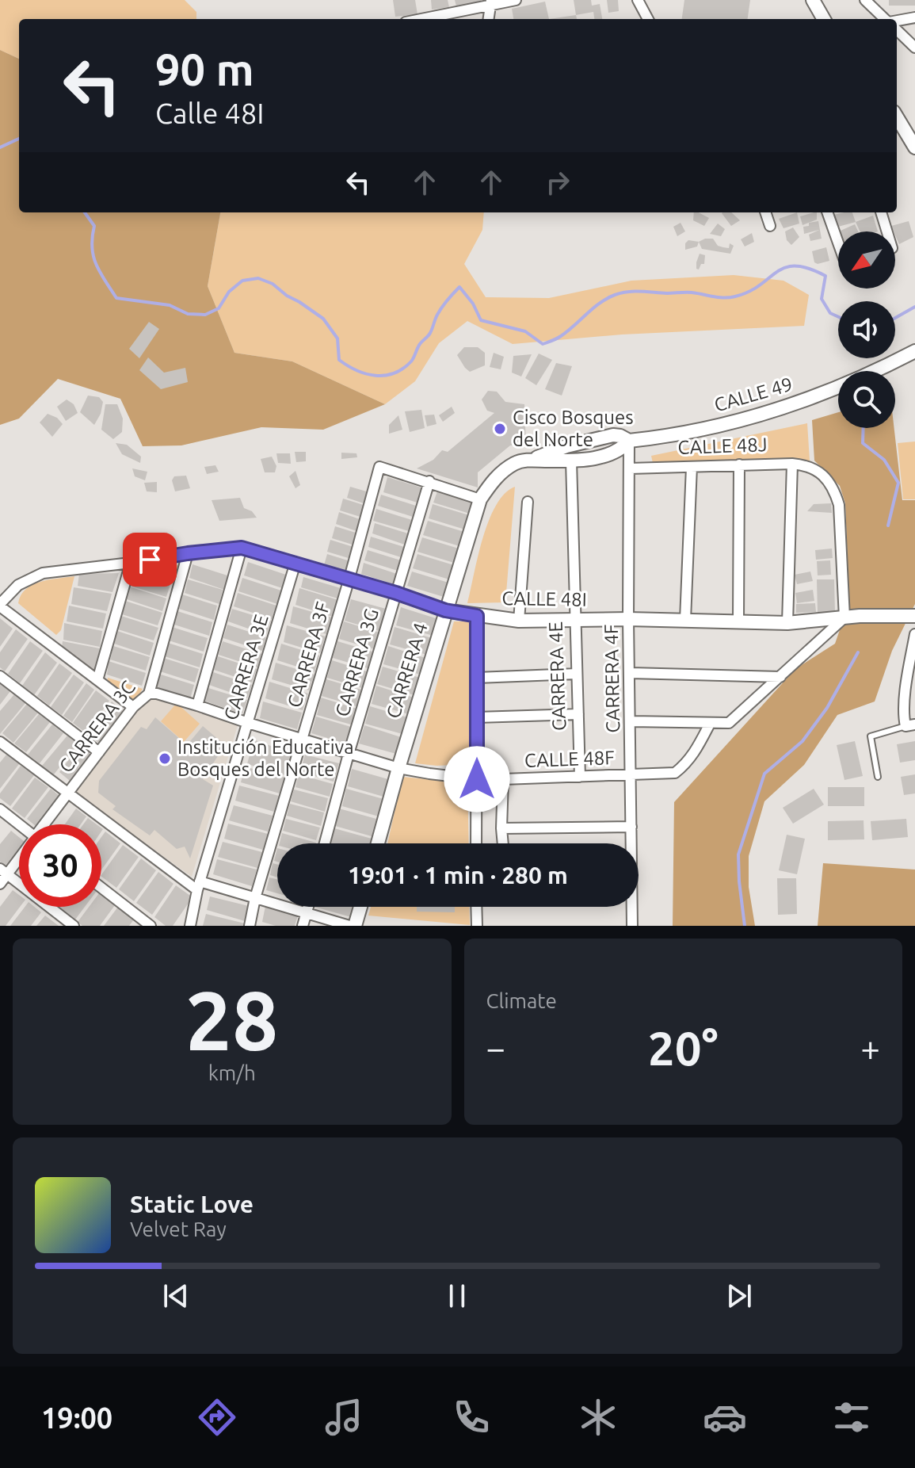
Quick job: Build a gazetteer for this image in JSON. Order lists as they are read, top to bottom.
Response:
{
  "streets": {
    "main road": ["CALLE 49", "CALLE 48I", "CARRERA 4"],
    "street": [
      "CALLE 48J",
      "CARRERA 3F",
      "CARRERA 3G",
      "CARRERA 3E",
      "CARRERA 4E",
      "CARRERA 4F",
      "CARRERA 3C",
      "CALLE 48F"
    ]
  },
  "crossings": [
    ["CALLE 48J", "CALLE 48I"],
    ["CALLE 48J", "CARRERA 4F"],
    ["CALLE 48I", "CARRERA 3F"],
    ["CALLE 48I", "CARRERA 3G"],
    ["CALLE 48I", "CARRERA 3E"],
    ["CALLE 48I", "CARRERA 4"],
    ["CALLE 48I", "CARRERA 4E"],
    ["CALLE 48I", "CARRERA 4F"],
    ["CALLE 48I", "CARRERA 3C"],
    ["CARRERA 3F", "CARRERA 3G"],
    ["CARRERA 3F", "CALLE 48F"],
    ["CARRERA 3G", "CALLE 48F"],
    ["CARRERA 3E", "CALLE 48F"],
    ["CARRERA 4", "CALLE 48F"],
    ["CARRERA 4E", "CALLE 48F"],
    ["CARRERA 4F", "CALLE 48F"],
    ["CARRERA 3C", "CALLE 48F"]
  ],
  "places": ["Cisco Bosques del Norte", "Institución Educativa Bosques del Norte"],
  "north": "bottom left",
  "page": {
    "turn": ["90 m", "Calle 48I"],
    "limit": "30",
    "trip": "19:01 · 1 min · 280 m",
    "tile": [
      ["28", "km/h"],
      "Climate"
    ],
    "heat": ["−", "20°", "+"],
    "song": ["Static Love", "Velvet Ray"],
    "tabs": "19:00"
  }
}
